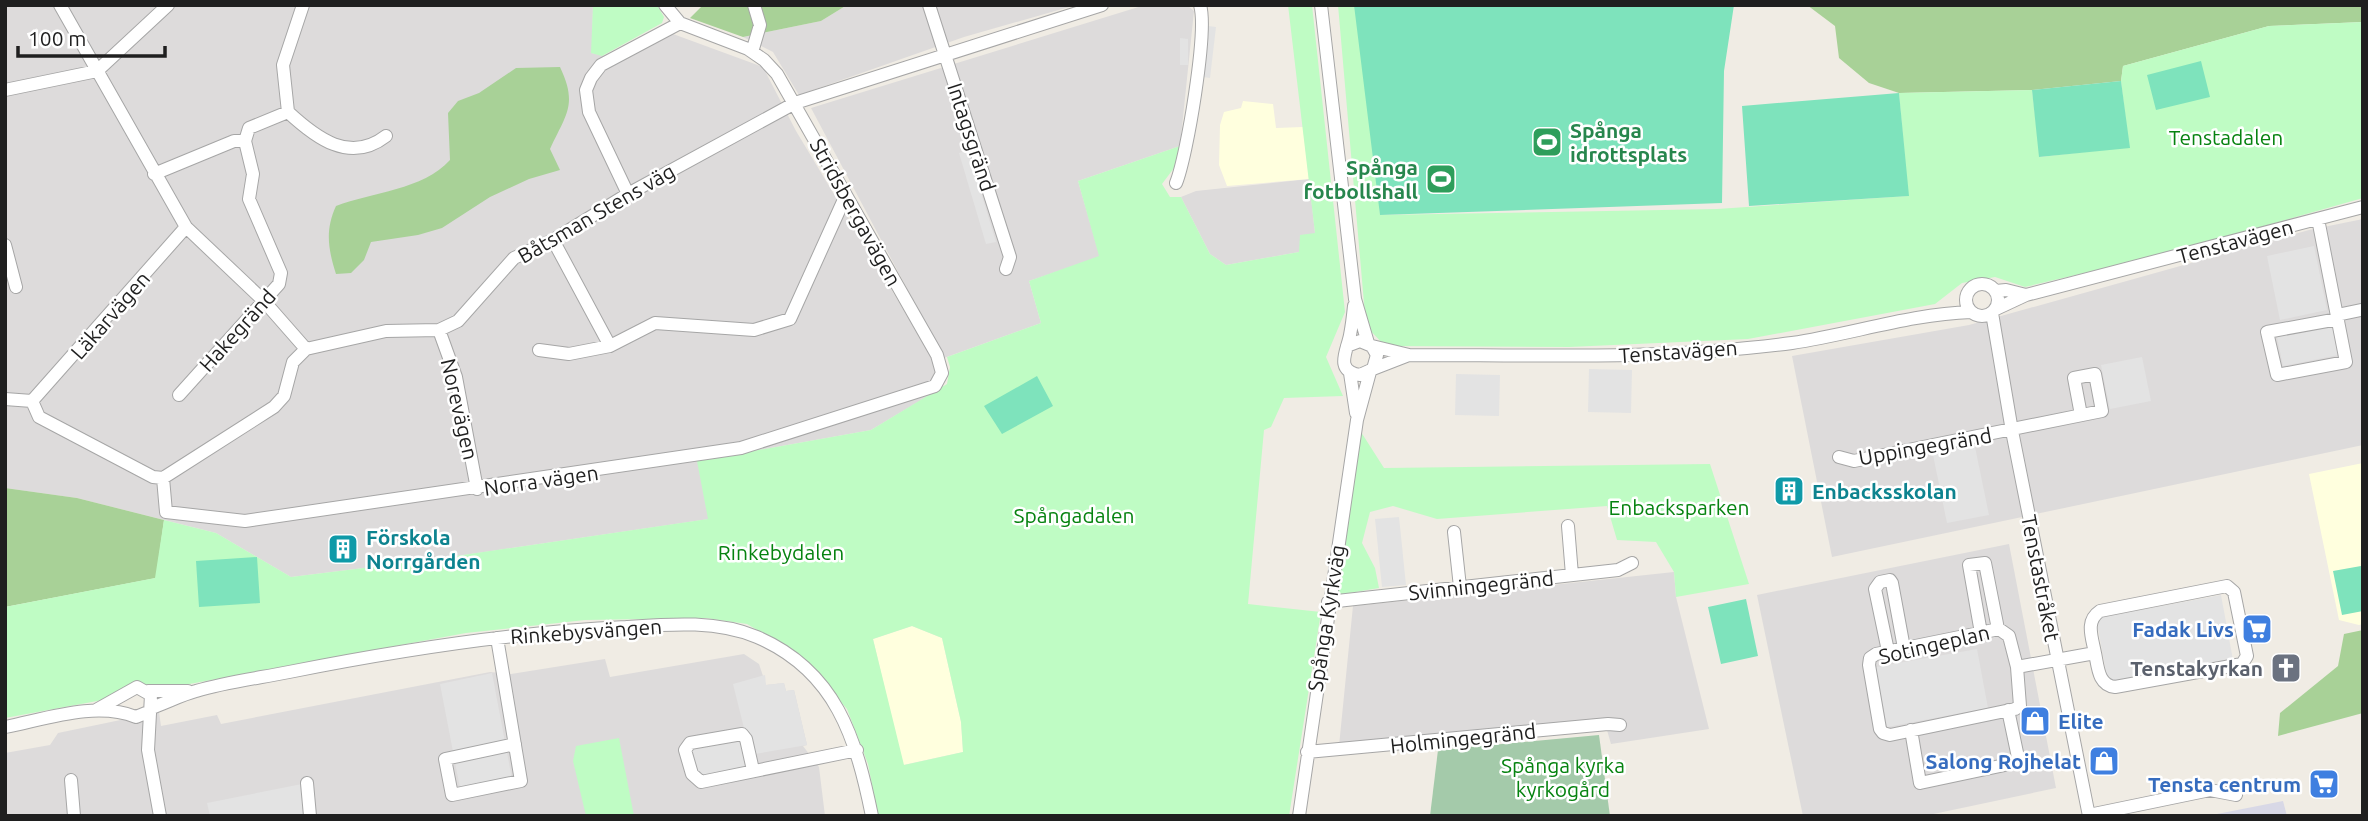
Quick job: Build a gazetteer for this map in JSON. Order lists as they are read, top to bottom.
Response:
{
  "streets": {
    "street": [
      "Intagsgränd",
      "Stridsbergavägen",
      "Båtsman Stens väg",
      "Tenstavägen",
      "Läkarvägen",
      "Hakegränd",
      "Norevägen",
      "Uppingegränd",
      "Norra vägen",
      "Tenstastråket",
      "Svinningegränd",
      "Spånga Kyrkväg",
      "Rinkebysvängen",
      "Sotingeplan",
      "Holmingegränd"
    ]
  },
  "crossings": [
    ["Intagsgränd", "Båtsman Stens väg"],
    ["Stridsbergavägen", "Båtsman Stens väg"],
    ["Stridsbergavägen", "Norra vägen"],
    ["Båtsman Stens väg", "Norevägen"],
    ["Tenstavägen", "Tenstastråket"],
    ["Tenstavägen", "Spånga Kyrkväg"],
    ["Norevägen", "Norra vägen"],
    ["Uppingegränd", "Tenstastråket"],
    ["Svinningegränd", "Spånga Kyrkväg"],
    ["Spånga Kyrkväg", "Holmingegränd"]
  ],
  "parks": [
    "Tenstadalen",
    "Enbacksparken",
    "Spångadalen",
    "Rinkebydalen",
    "Spånga kyrka kyrkogård"
  ],
  "places": {
    "sports": ["Spånga idrottsplats", "Spånga fotbollshall"],
    "building": ["Enbacksskolan", "Förskola Norrgården"],
    "supermarket": ["Fadak Livs", "Tensta centrum"],
    "church": ["Tenstakyrkan"],
    "shop": ["Elite", "Salong Rojhelat"]
  },
  "scale_bar": "100 m"
}
